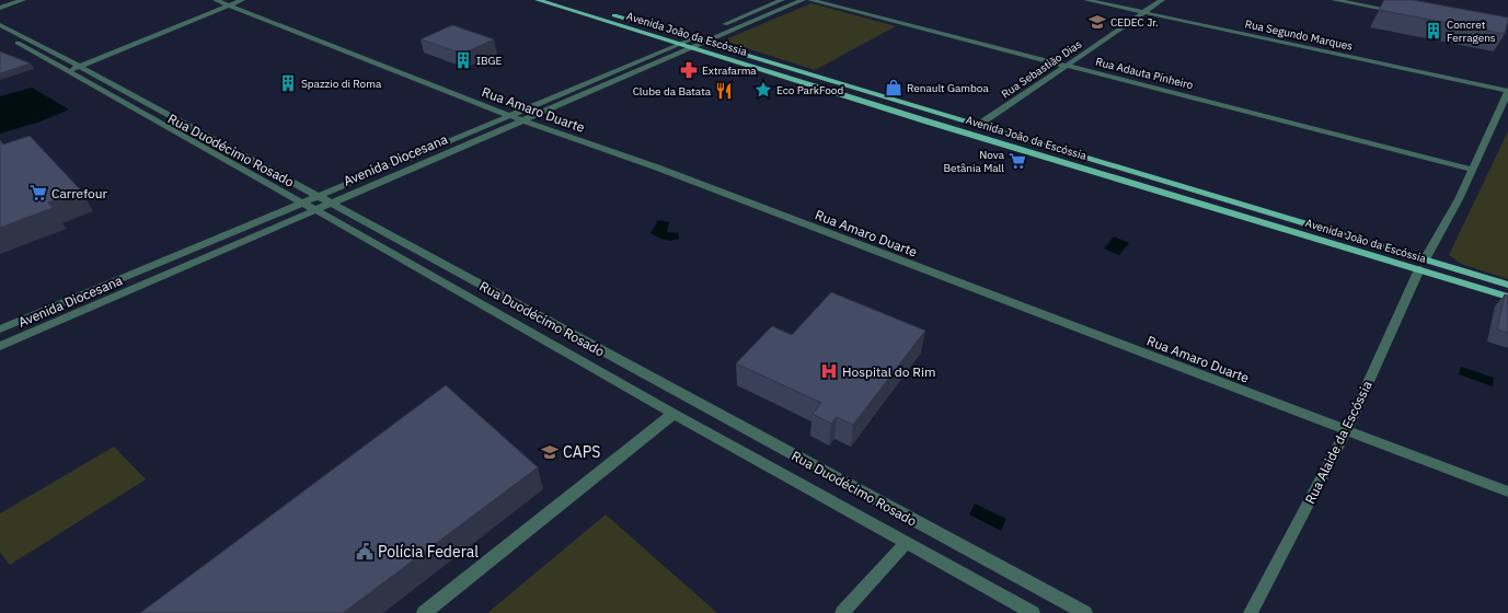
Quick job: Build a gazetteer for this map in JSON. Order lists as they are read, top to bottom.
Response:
{
  "streets": {
    "main road": ["Avenida João da Escóssia"],
    "street": [
      "Rua Segundo Marques",
      "Rua Sebastião Dias",
      "Rua Adauta Pinheiro",
      "Rua Amaro Duarte",
      "Rua Duodécimo Rosado",
      "Avenida Diocesana",
      "Rua Alaide da Escóssia"
    ]
  },
  "crossings": [
    ["Avenida João da Escóssia", "Rua Sebastião Dias"],
    ["Avenida João da Escóssia", "Avenida Diocesana"],
    ["Avenida João da Escóssia", "Rua Alaide da Escóssia"],
    ["Rua Segundo Marques", "Rua Sebastião Dias"],
    ["Rua Segundo Marques", "Rua Alaide da Escóssia"],
    ["Rua Sebastião Dias", "Rua Adauta Pinheiro"],
    ["Rua Adauta Pinheiro", "Rua Alaide da Escóssia"],
    ["Rua Amaro Duarte", "Avenida Diocesana"],
    ["Rua Amaro Duarte", "Rua Alaide da Escóssia"],
    ["Rua Duodécimo Rosado", "Avenida Diocesana"]
  ],
  "places": {
    "school or university": ["CEDEC Jr.", "CAPS"],
    "building": ["Concret Ferragens", "IBGE", "Spazzio di Roma"],
    "pharmacy": ["Extrafarma"],
    "shop": ["Renault Gamboa"],
    "place": ["Eco ParkFood"],
    "restaurant": ["Clube da Batata"],
    "supermarket": ["Nova Betânia Mall", "Carrefour"],
    "hospital": ["Hospital do Rim"],
    "public building": ["Polícia Federal"]
  }
}
